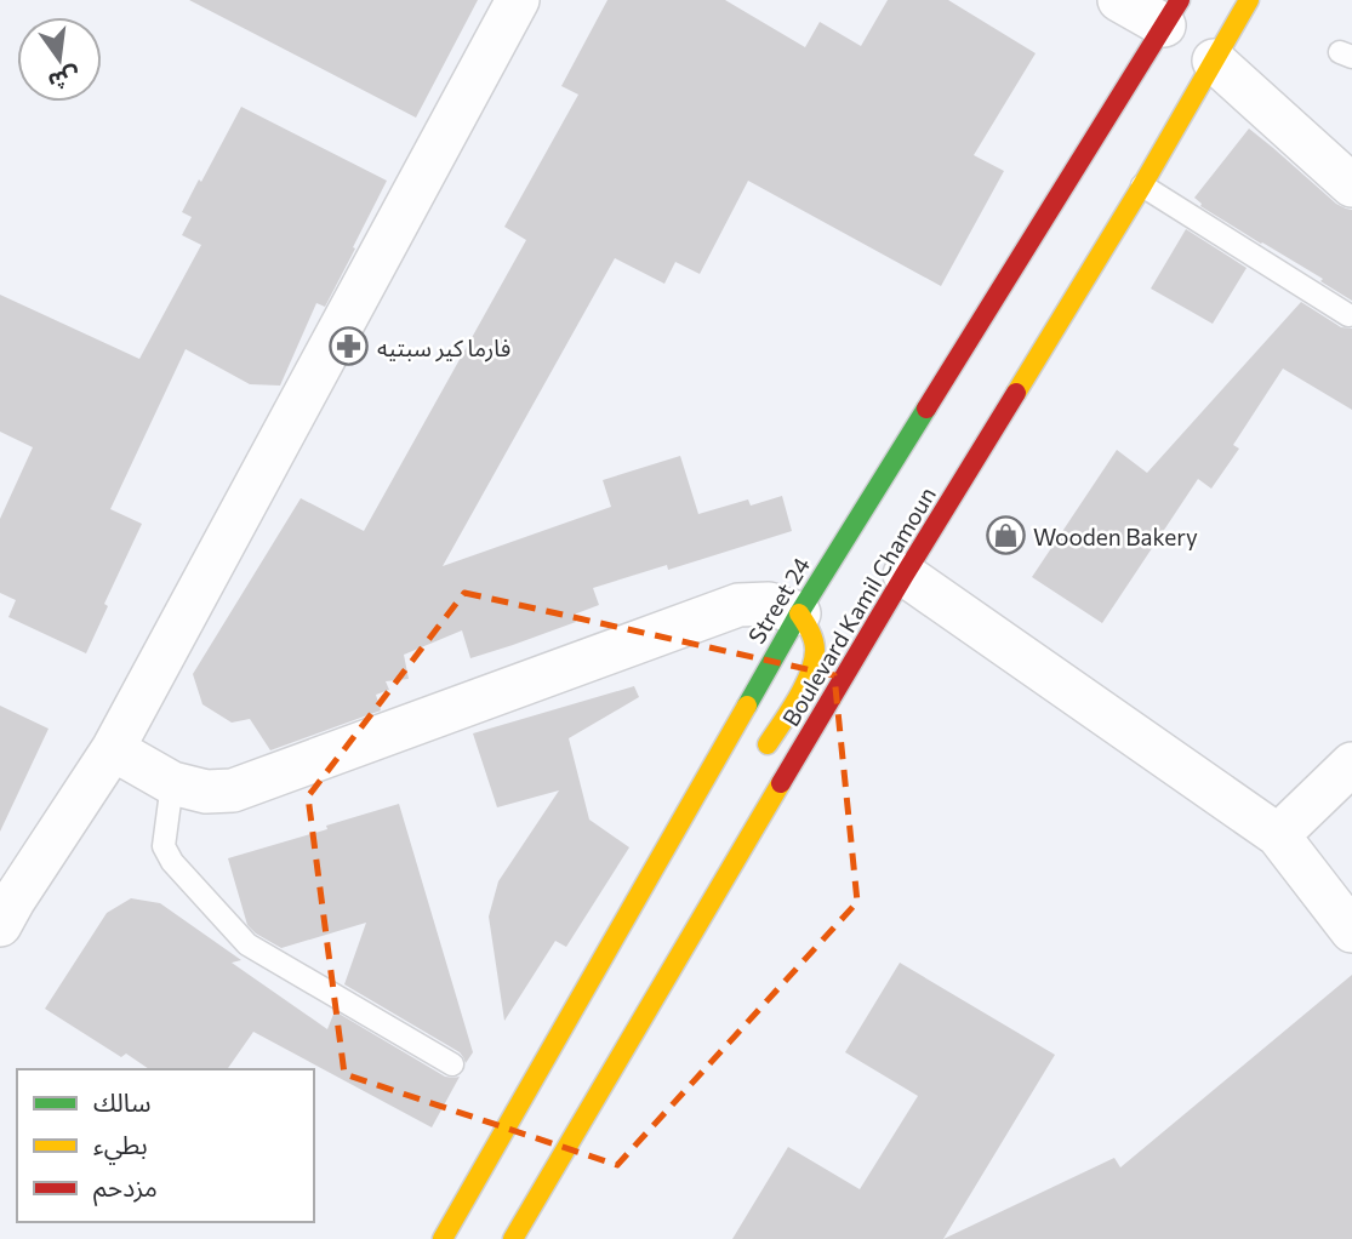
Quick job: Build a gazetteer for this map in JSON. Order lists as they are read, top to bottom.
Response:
{
  "streets": {
    "main road": ["Street 24", "Boulevard Kamil Chamoun"]
  },
  "places": {
    "pharmacy": ["فارما كير سبتيه"],
    "shop": ["Wooden Bakery"]
  },
  "legend": ["سالك", "بطيء", "مزدحم"],
  "north": "bottom"
}
